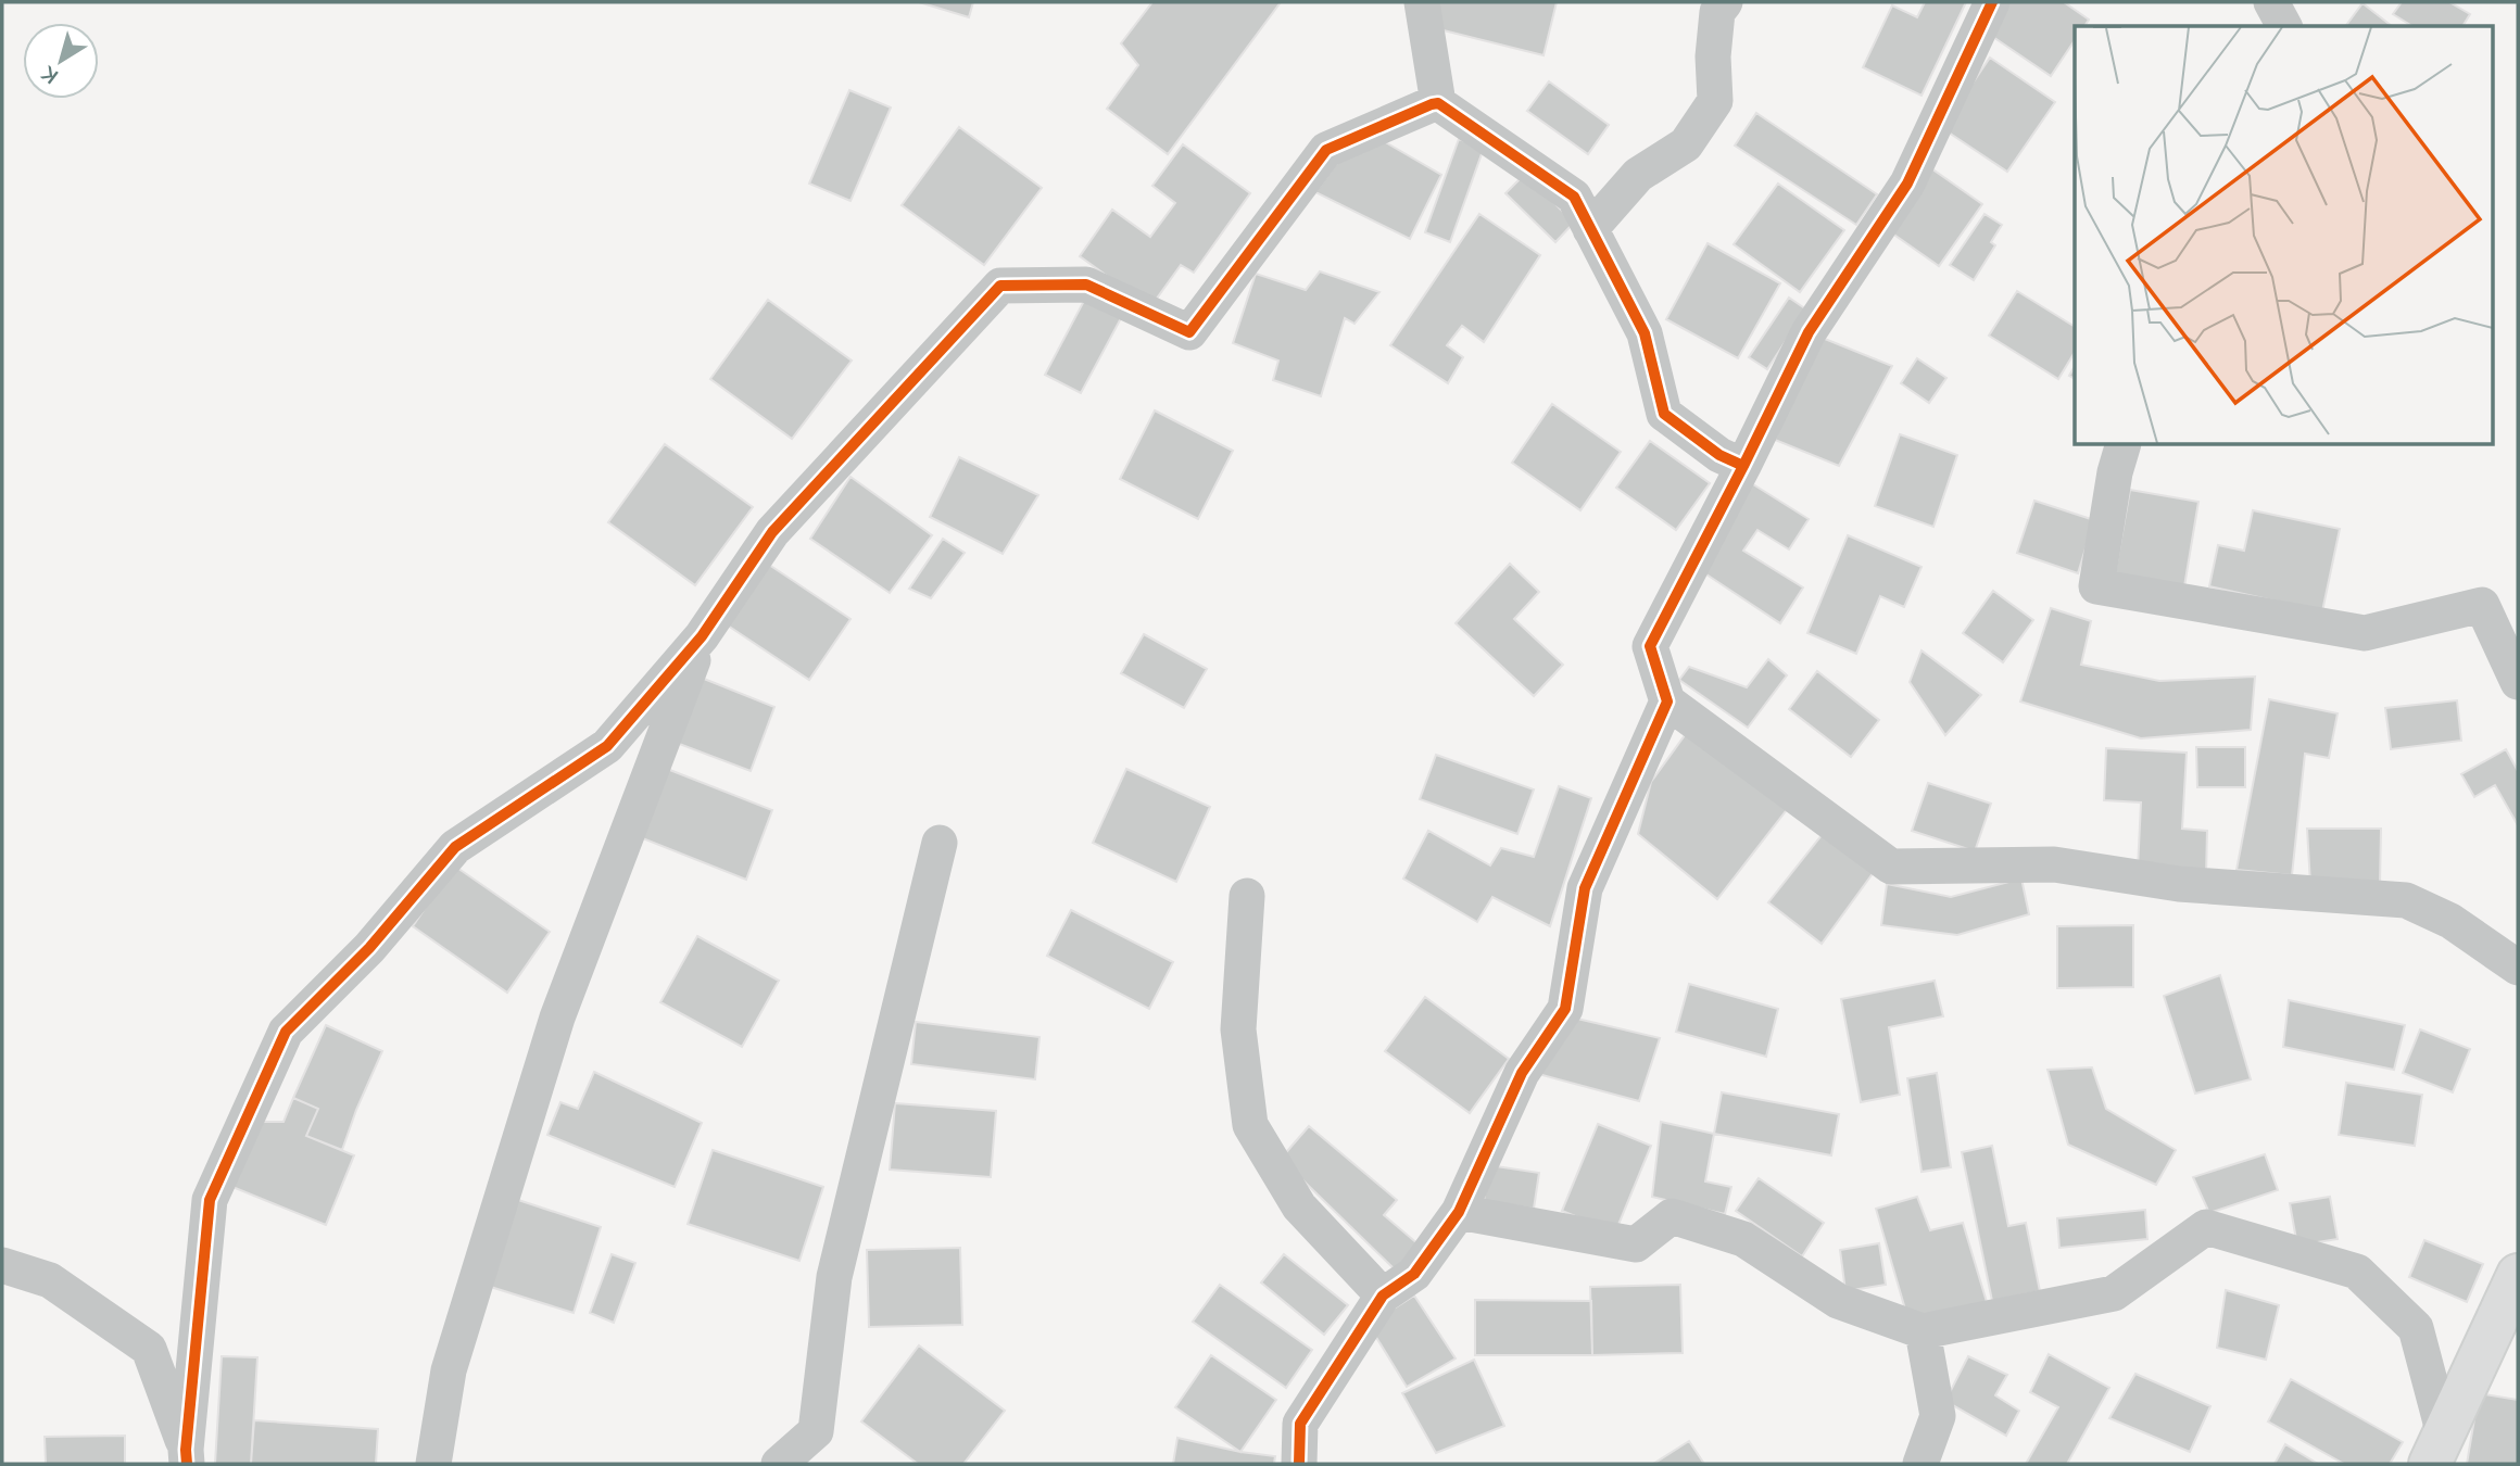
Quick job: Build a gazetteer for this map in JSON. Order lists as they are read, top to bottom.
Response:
{
  "north": "bottom left"
}
